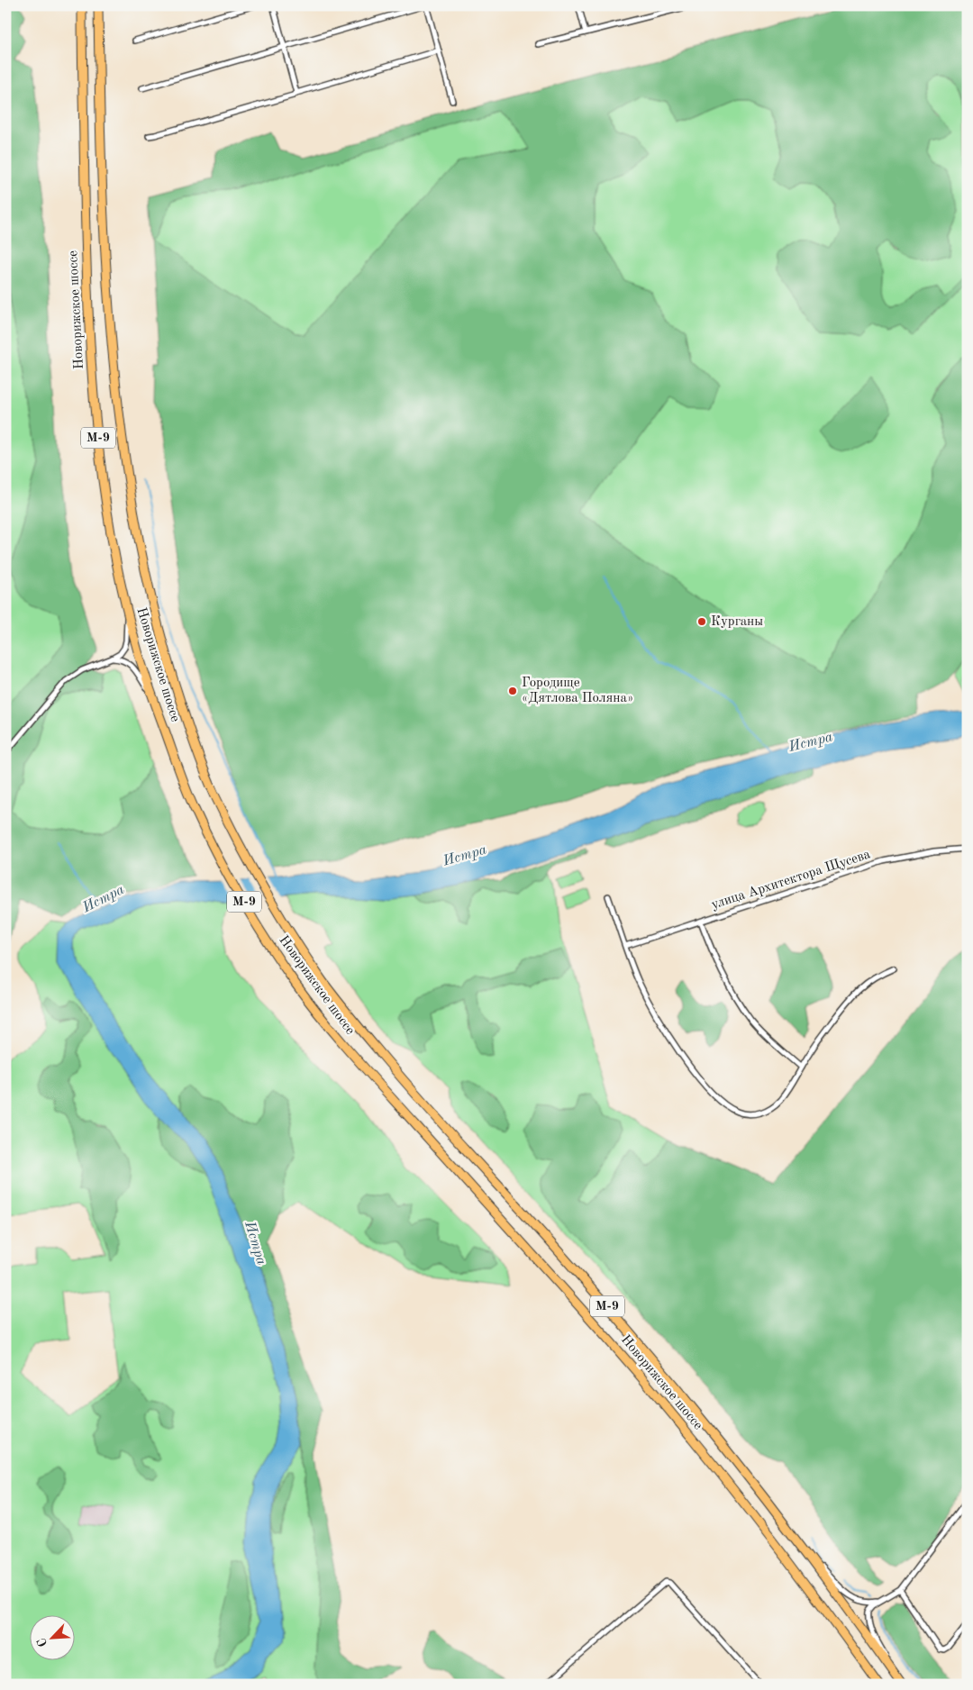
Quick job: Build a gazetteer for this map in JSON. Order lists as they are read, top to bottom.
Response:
{
  "streets": {
    "highway": ["Новорижское шоссе", "М-9"],
    "street": ["улица Архитектора Щусева"]
  },
  "water": ["Истра"],
  "places": ["Курганы", "Городище «Дятлова Поляна»"],
  "north": "bottom left"
}
